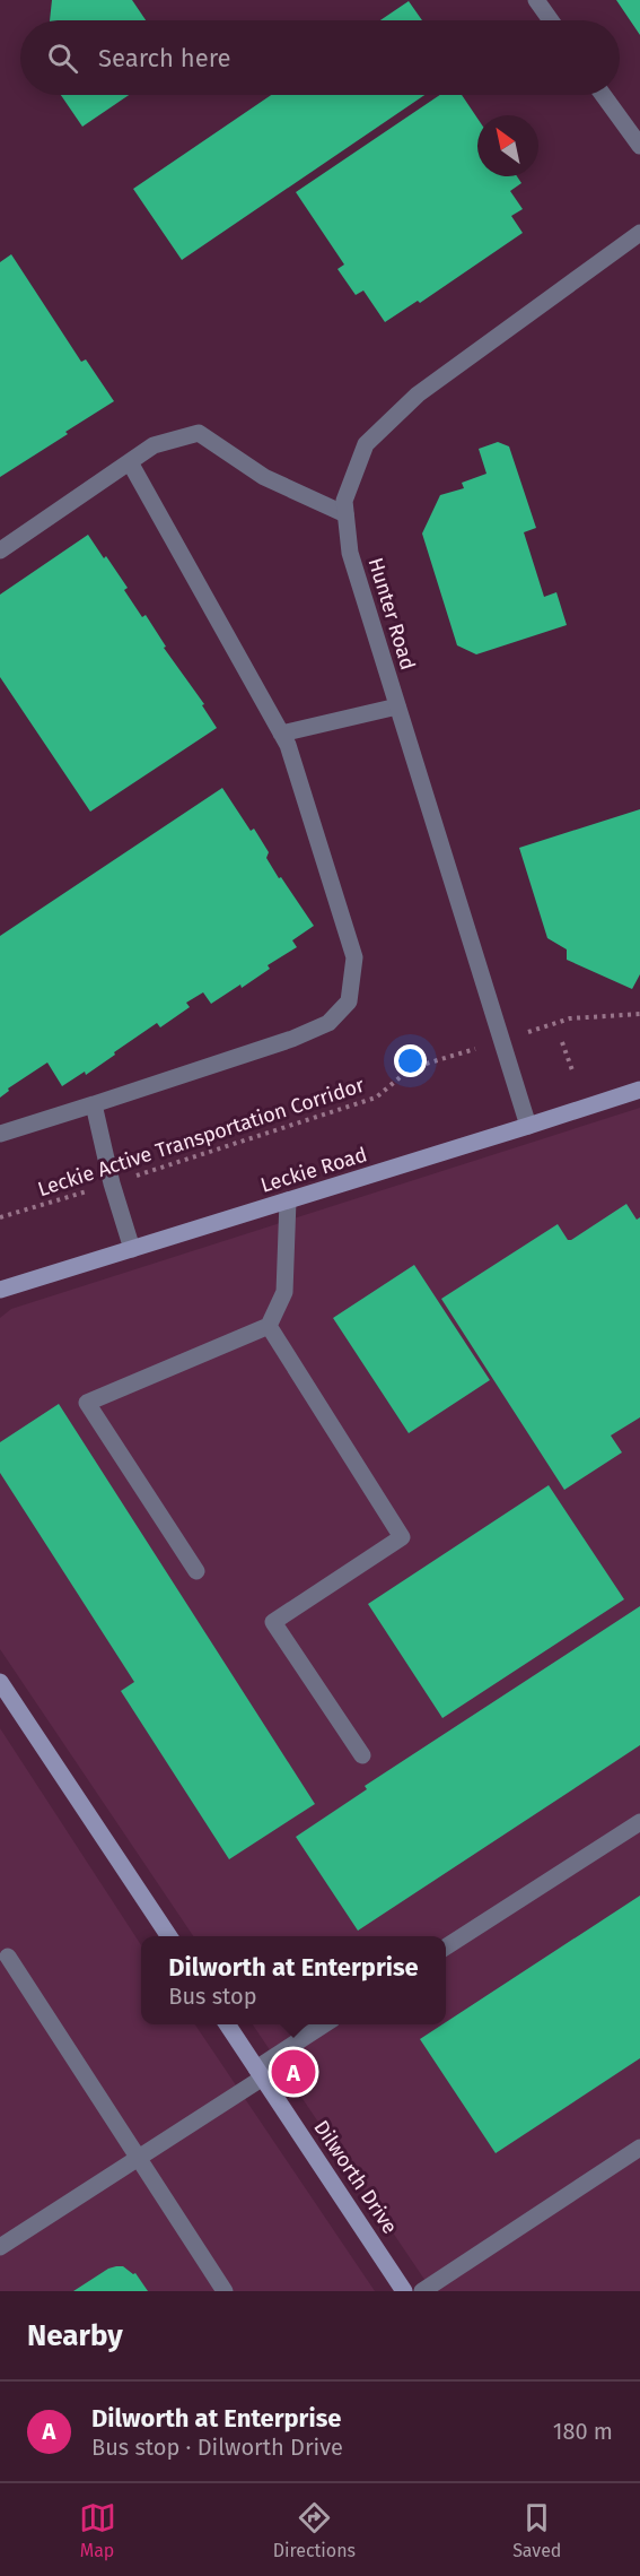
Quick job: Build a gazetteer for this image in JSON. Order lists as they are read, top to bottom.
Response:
{
  "streets": {
    "main road": ["Leckie Road", "Dilworth Drive"],
    "street": ["Hunter Road"],
    "path": ["Leckie Active Transportation Corridor"]
  },
  "crossings": [
    ["Hunter Road", "Leckie Active Transportation Corridor"],
    ["Hunter Road", "Leckie Road"]
  ],
  "north": "top left",
  "page": {
    "search": "Search here",
    "popup": ["Dilworth at Enterprise", "Bus stop"],
    "pins": "A",
    "heading": "Nearby",
    "list": [
      {
        "mark": "A",
        "name": "Dilworth at Enterprise",
        "note": "Bus stop · Dilworth Drive",
        "value": "180 m"
      }
    ],
    "nav": ["Map", "Directions", "Saved"]
  }
}
